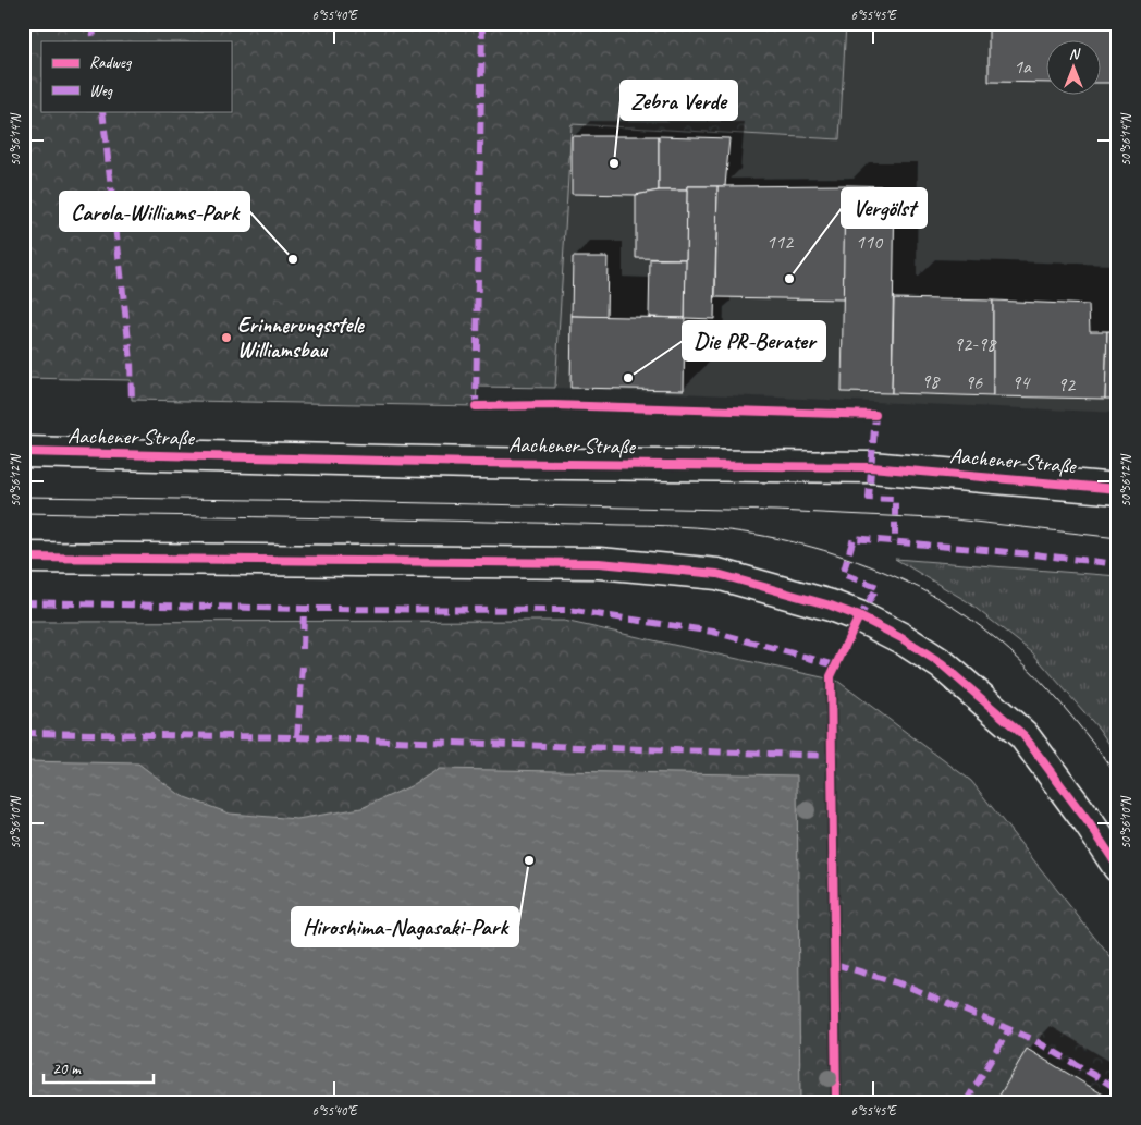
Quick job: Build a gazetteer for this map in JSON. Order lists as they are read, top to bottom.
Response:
{
  "streets": {
    "main road": ["Aachener Straße"]
  },
  "places": [
    "Zebra Verde",
    "Carola-Williams-Park",
    "Vergölst",
    "Erinnerungsstele Williamsbau",
    "Die PR-Berater",
    "Hiroshima-Nagasaki-Park"
  ],
  "house_numbers": [
    "1a",
    "112",
    "110",
    "92-98",
    "98",
    "96",
    "94",
    "92"
  ],
  "legend": ["Radweg", "Weg"],
  "scale_bar": "20 m",
  "north": "top",
  "coordinates": [
    "6°55'40\"E",
    "6°55'45\"E",
    "50°56'14\"N",
    "50°56'12\"N",
    "50°56'10\"N"
  ]
}
